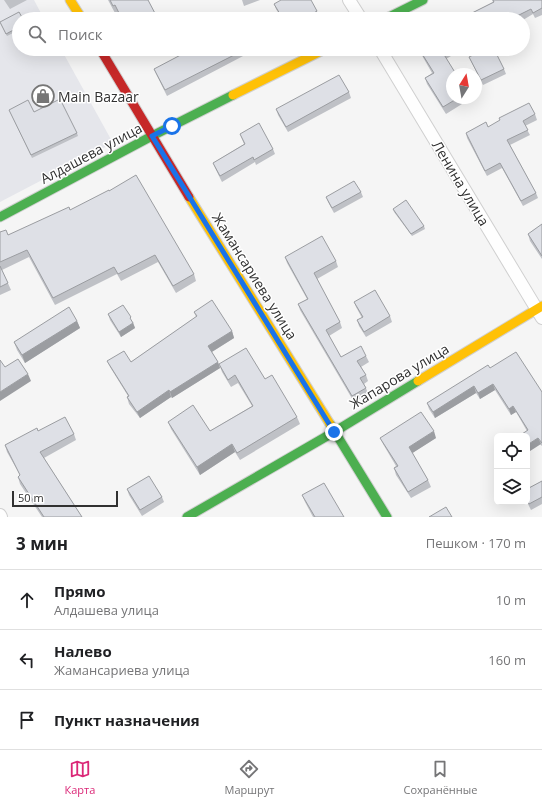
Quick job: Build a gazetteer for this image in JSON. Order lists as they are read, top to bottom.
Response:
{
  "streets": {
    "street": [
      "Алдашева улица",
      "Ленина улица",
      "Жамансариева улица",
      "Жапарова улица"
    ]
  },
  "crossings": [
    ["Алдашева улица", "Жамансариева улица"],
    ["Ленина улица", "Жапарова улица"],
    ["Жамансариева улица", "Жапарова улица"]
  ],
  "places": {
    "shop": ["Main Bazaar"]
  },
  "scale_bar": "50 m",
  "north": "top",
  "page": {
    "search": "Поиск",
    "scale": "50 m",
    "heading": ["3 мин", "Пешком · 170 m"],
    "list": [
      ["Прямо", "Алдашева улица", "10 m"],
      ["Налево", "Жамансариева улица", "160 m"],
      "Пункт назначения"
    ],
    "nav": ["Карта", "Маршрут", "Сохранённые"]
  }
}
